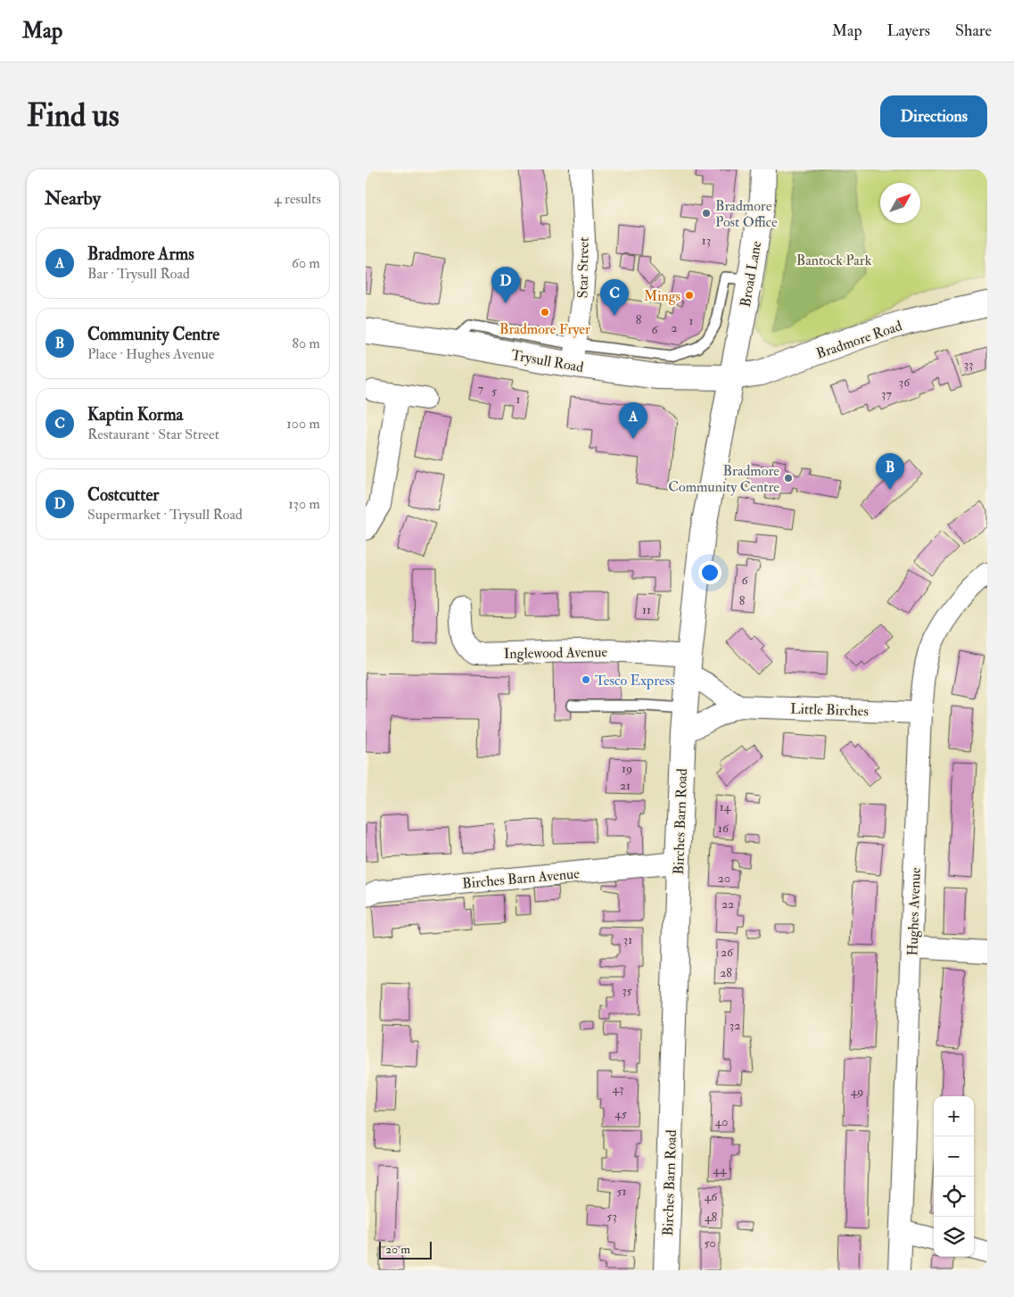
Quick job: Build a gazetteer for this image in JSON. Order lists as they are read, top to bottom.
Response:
{
  "streets": {
    "main road": [
      "Broad Lane",
      "Bradmore Road",
      "Trysull Road",
      "Birches Barn Road"
    ],
    "street": [
      "Star Street",
      "Inglewood Avenue",
      "Little Birches",
      "Birches Barn Avenue",
      "Hughes Avenue"
    ]
  },
  "crossings": [
    ["Star Street", "Trysull Road"],
    ["Broad Lane", "Bradmore Road"],
    ["Broad Lane", "Trysull Road"],
    ["Broad Lane", "Birches Barn Road"],
    ["Bradmore Road", "Trysull Road"],
    ["Bradmore Road", "Birches Barn Road"],
    ["Trysull Road", "Birches Barn Road"],
    ["Inglewood Avenue", "Birches Barn Road"],
    ["Little Birches", "Birches Barn Road"],
    ["Little Birches", "Hughes Avenue"],
    ["Birches Barn Road", "Birches Barn Avenue"]
  ],
  "parks": ["Bantock Park"],
  "places": [
    "Bradmore Post Office",
    "Mings",
    "Bradmore Fryer",
    "Bradmore Community Centre",
    "Tesco Express"
  ],
  "house_numbers": [
    "13",
    "8",
    "1",
    "2",
    "6",
    "33",
    "36",
    "7",
    "5",
    "37",
    "1",
    "6",
    "8",
    "11",
    "19",
    "21",
    "14",
    "16",
    "20",
    "22",
    "31",
    "26",
    "28",
    "35",
    "32",
    "43",
    "49",
    "45",
    "40",
    "44",
    "51",
    "46",
    "53",
    "48",
    "50"
  ],
  "scale_bar": "20 m",
  "north": "top right",
  "page": {
    "header": "Map",
    "nav": ["Map", "Layers", "Share"],
    "buttons": "Directions",
    "title": "Find us",
    "heading": ["Nearby", "4 results"],
    "list": [
      {
        "mark": "A",
        "name": "Bradmore Arms",
        "note": "Bar · Trysull Road",
        "value": "60 m"
      },
      {
        "mark": "B",
        "name": "Community Centre",
        "note": "Place · Hughes Avenue",
        "value": "80 m"
      },
      {
        "mark": "C",
        "name": "Kaptin Korma",
        "note": "Restaurant · Star Street",
        "value": "100 m"
      },
      {
        "mark": "D",
        "name": "Costcutter",
        "note": "Supermarket · Trysull Road",
        "value": "130 m"
      }
    ],
    "pins": [
      "D",
      "C",
      "A",
      "B"
    ],
    "map_buttons": ["+", "−"],
    "scale": "20 m"
  }
}
